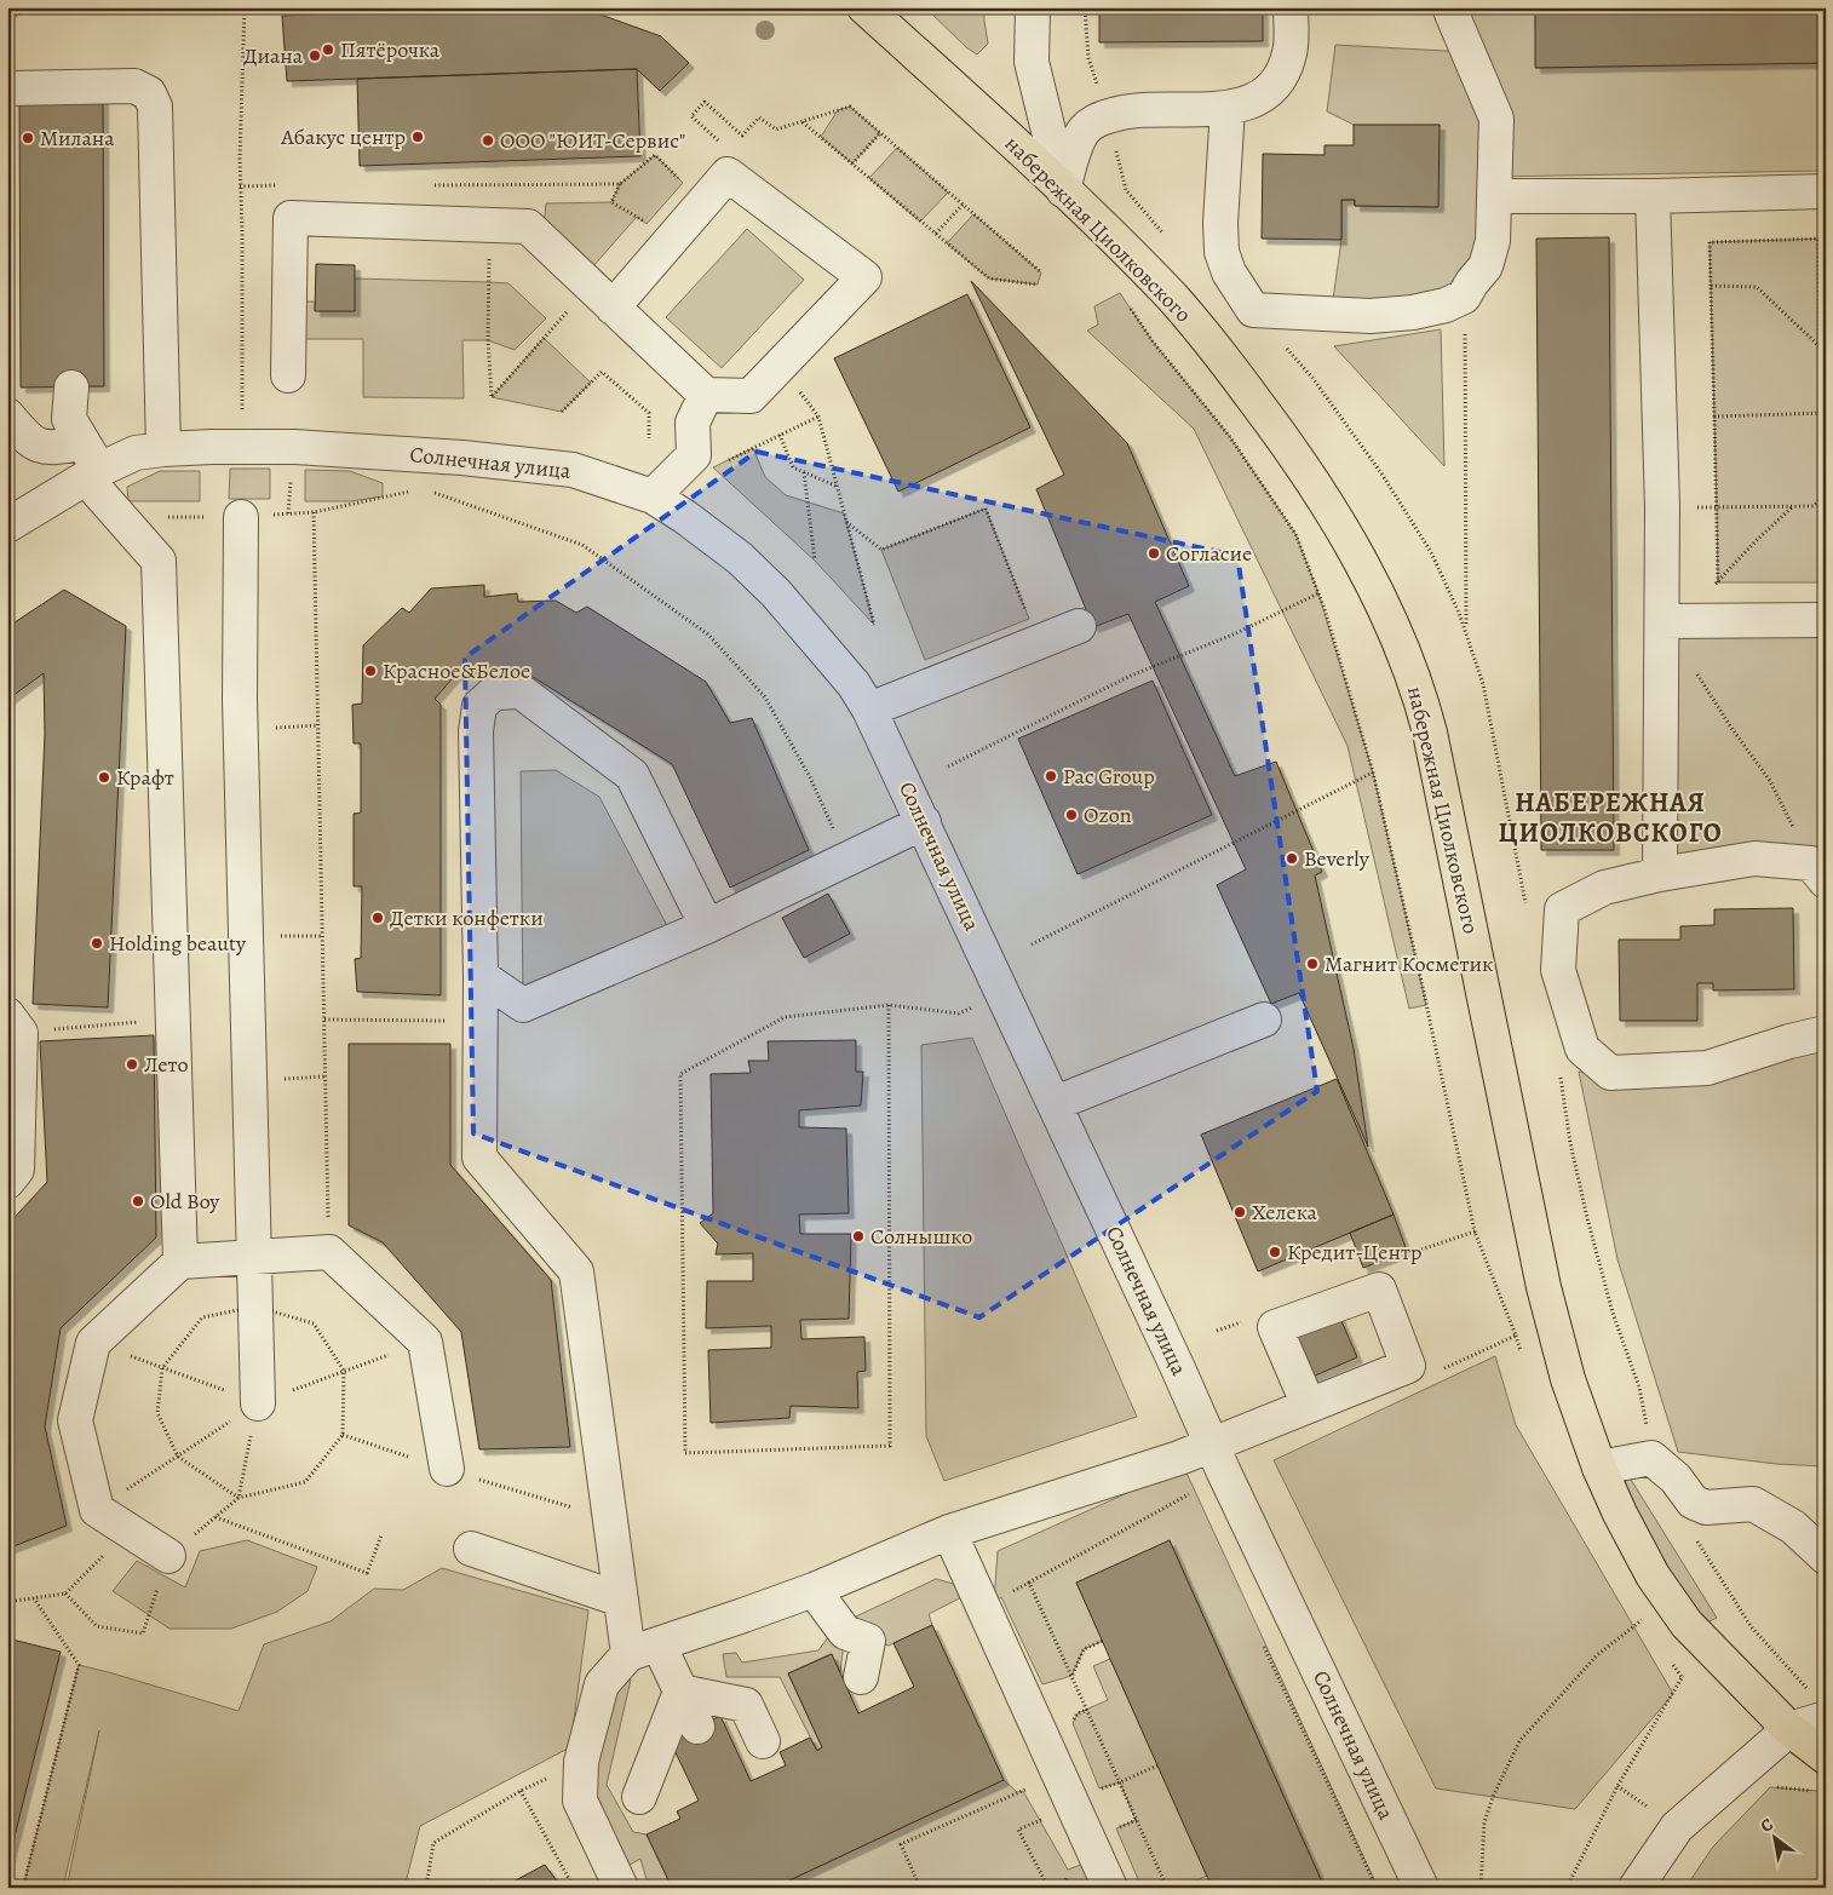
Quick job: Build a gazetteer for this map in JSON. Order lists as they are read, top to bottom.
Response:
{
  "streets": {
    "main road": ["набережная Циолковского"],
    "street": ["Солнечная улица"]
  },
  "districts": ["НАБЕРЕЖНАЯ ЦИОЛКОВСКОГО"],
  "places": [
    "Пятёрочка",
    "Диана",
    "Абакус центр",
    "Милана",
    "ООО \"ЮИТ-Сервис\"",
    "Согласие",
    "Красное&Белое",
    "Pac Group",
    "Крафт",
    "Ozon",
    "Beverly",
    "Детки конфетки",
    "Holding beauty",
    "Магнит Косметик",
    "Лето",
    "Old Boy",
    "Хелека",
    "Солнышко",
    "Кредит-Центр"
  ],
  "north": "top left"
}
